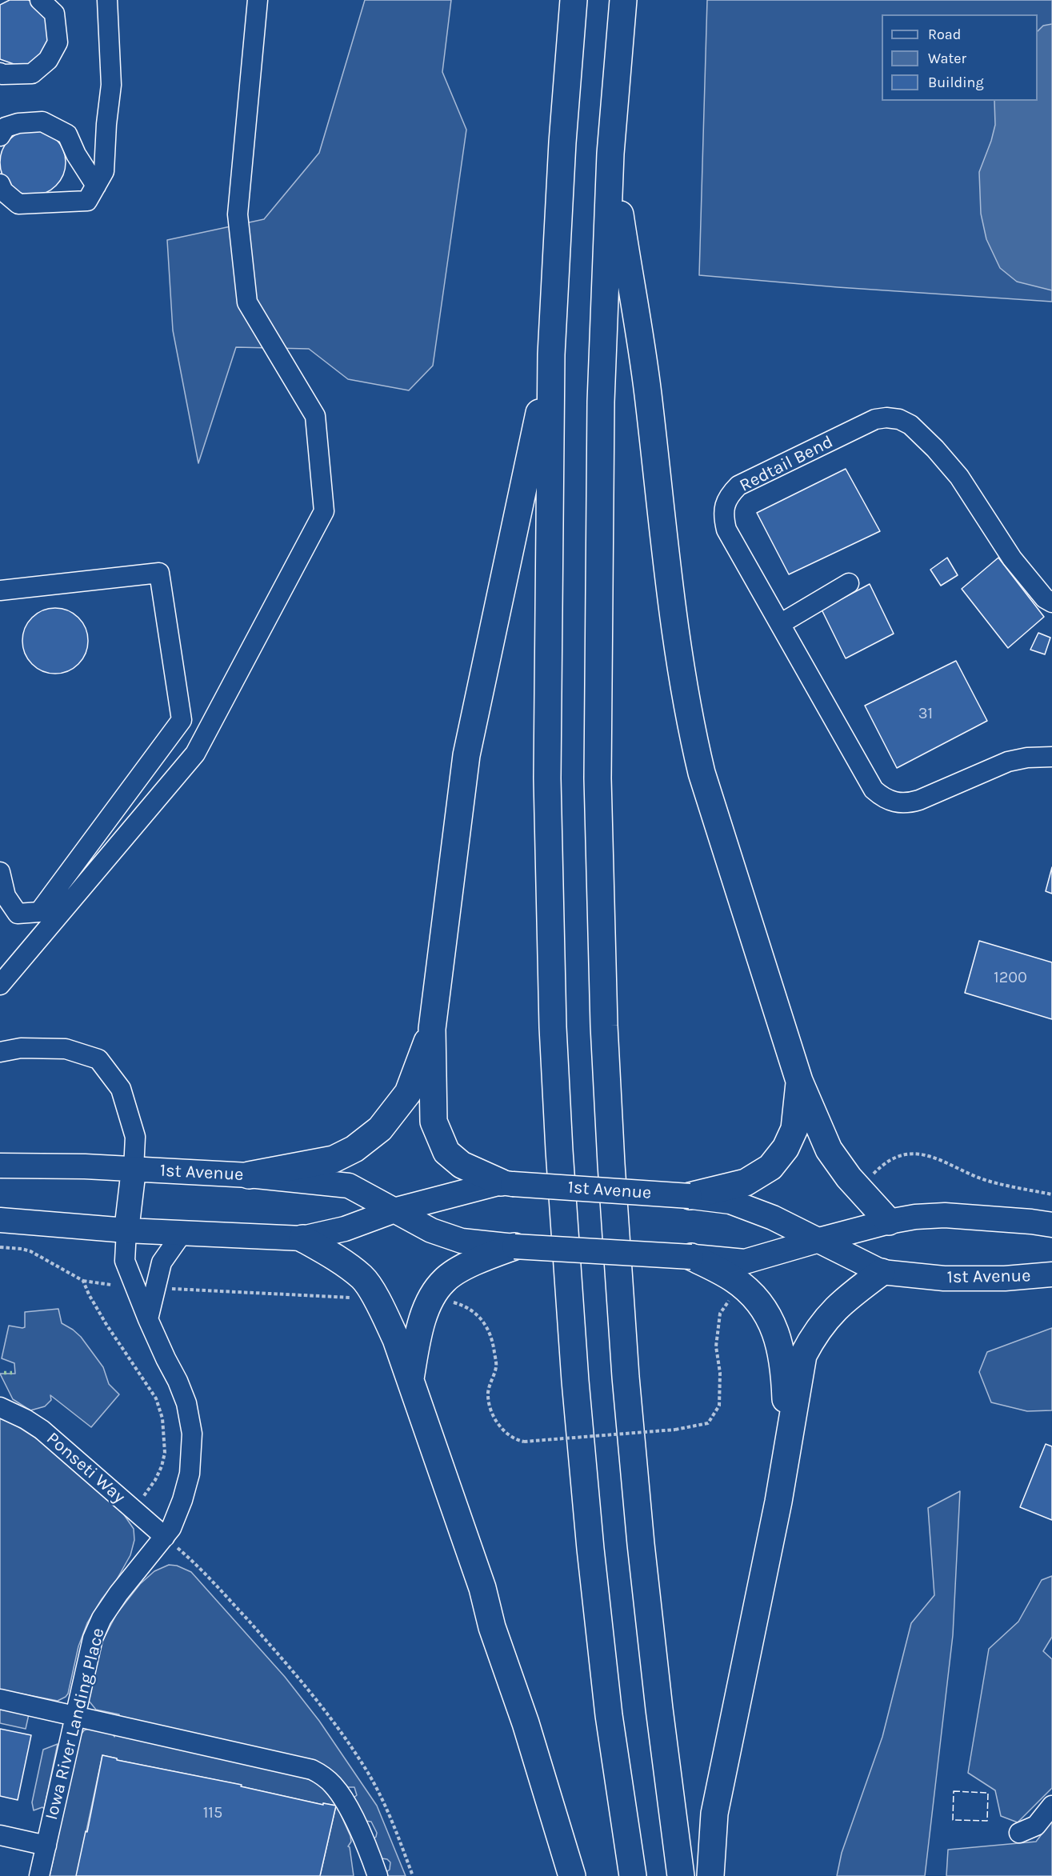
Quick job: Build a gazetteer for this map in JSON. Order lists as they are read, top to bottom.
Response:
{
  "streets": {
    "main road": ["1st Avenue"],
    "street": ["Redtail Bend", "Ponseti Way", "Iowa River Landing Place"]
  },
  "crossings": [
    ["1st Avenue", "Iowa River Landing Place"],
    ["Ponseti Way", "Iowa River Landing Place"]
  ],
  "house_numbers": ["31", "1200", "115"],
  "legend": ["Road", "Water", "Building"]
}
